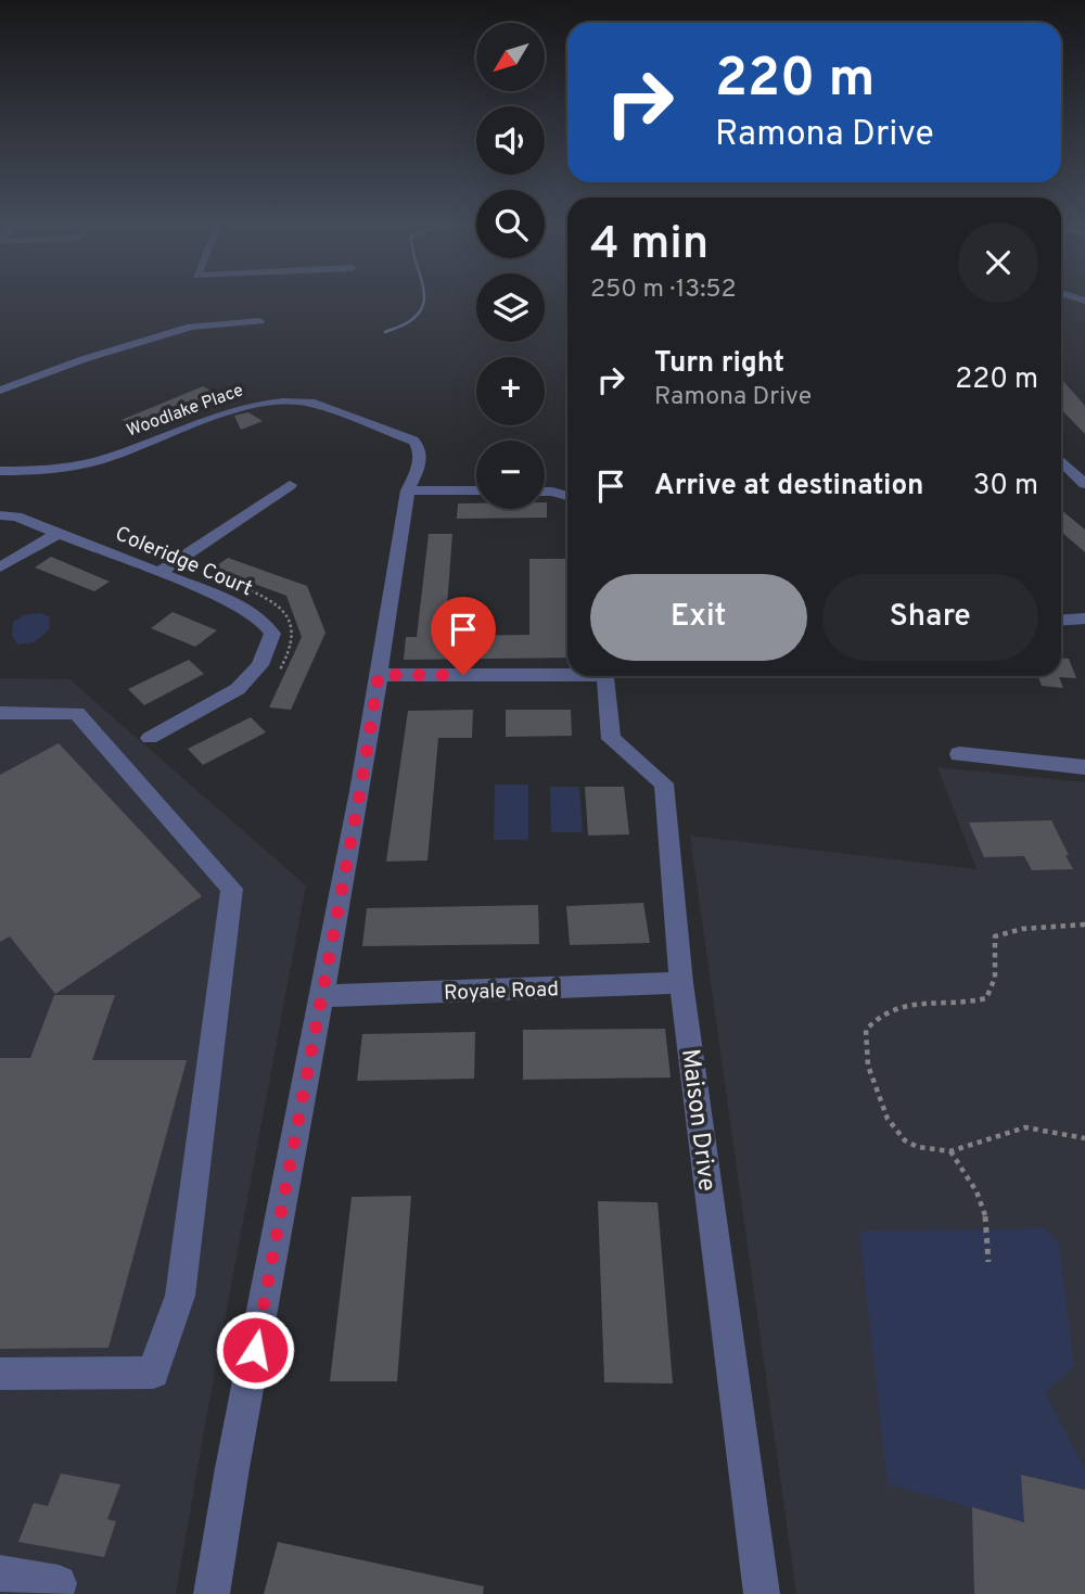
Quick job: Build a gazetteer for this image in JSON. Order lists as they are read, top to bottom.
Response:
{
  "streets": {
    "street": [
      "Woodlake Place",
      "Coleridge Court",
      "Royale Road",
      "Maison Drive"
    ]
  },
  "crossings": [
    ["Royale Road", "Maison Drive"]
  ],
  "north": "bottom left",
  "page": {
    "map_buttons": ["+", "−"],
    "turn": ["220 m", "Ramona Drive"],
    "heading": ["4 min", "250 m · 13:52"],
    "list": [
      {
        "name": "Turn right",
        "note": "Ramona Drive",
        "value": "220 m"
      },
      {
        "name": "Arrive at destination",
        "value": "30 m"
      }
    ],
    "buttons": ["Exit", "Share"]
  }
}
